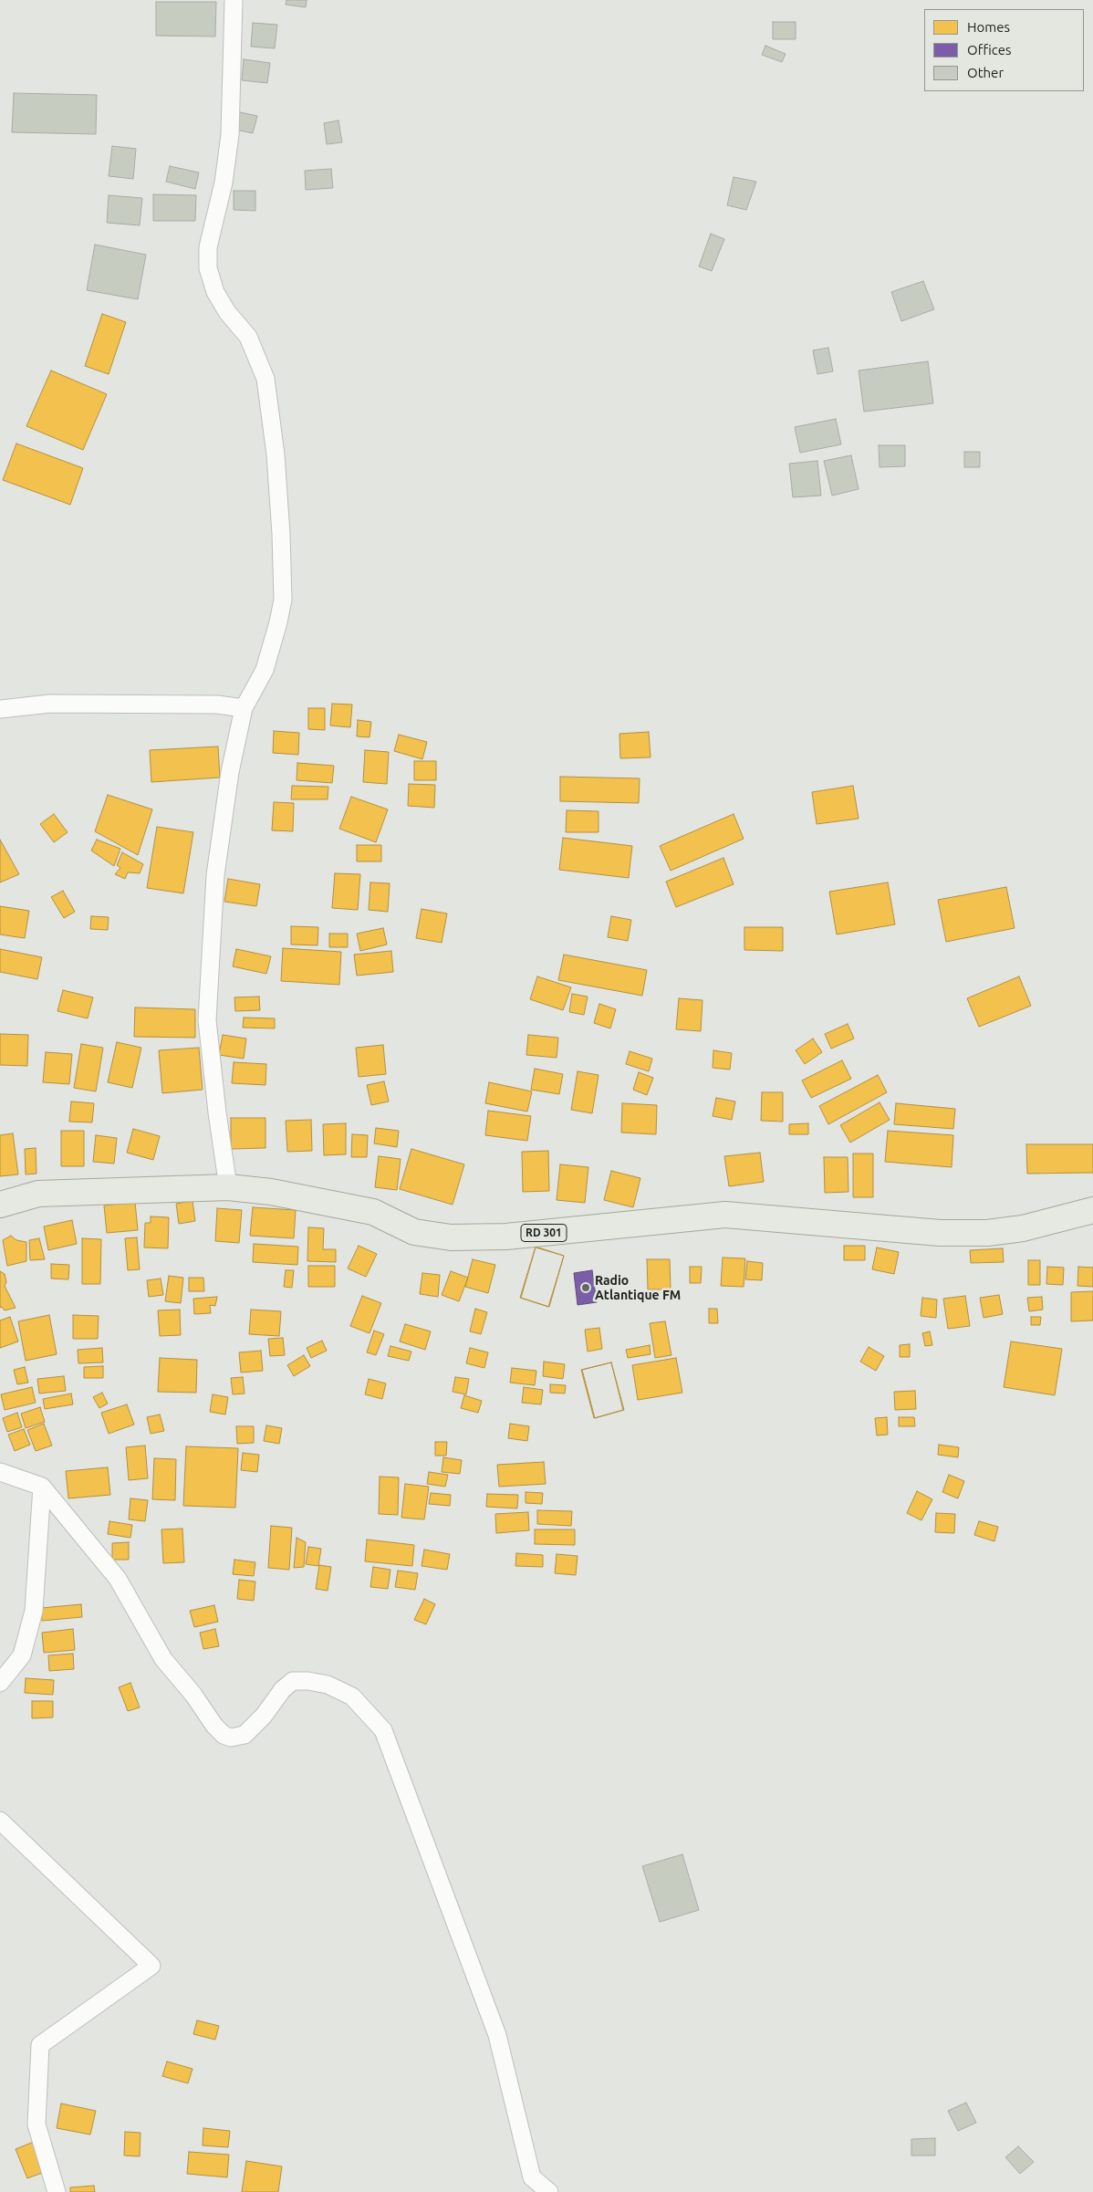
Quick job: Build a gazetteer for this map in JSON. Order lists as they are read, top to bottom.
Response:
{
  "streets": {
    "main road": ["RD 301"]
  },
  "places": ["Radio Atlantique FM"],
  "legend": ["Homes", "Offices", "Other"]
}
